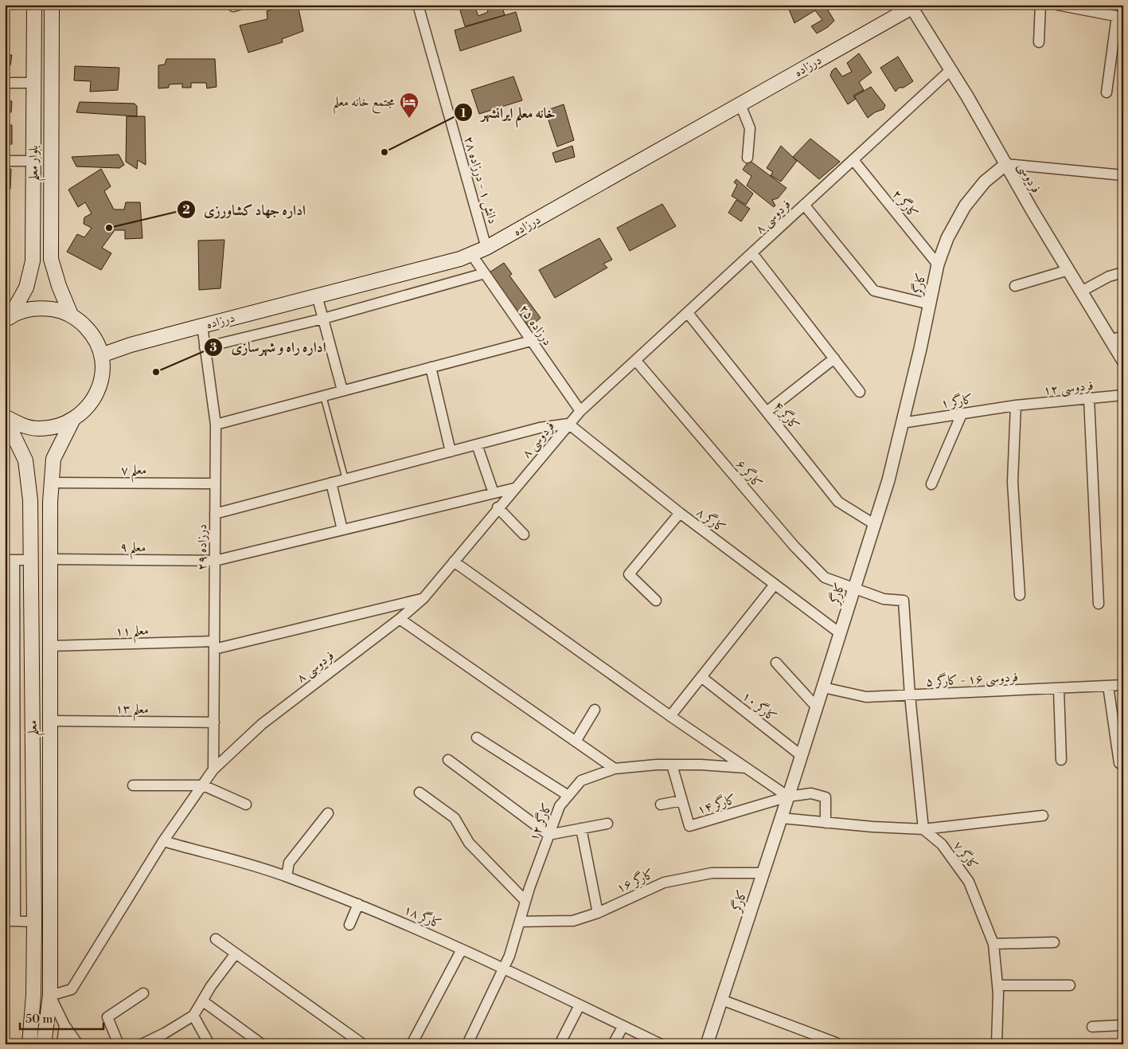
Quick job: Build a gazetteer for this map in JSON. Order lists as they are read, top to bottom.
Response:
{
  "streets": {
    "main road": ["درزاده", "بلوار معلم", "معلم"],
    "street": [
      "فردوسی",
      "دانش ۱ - درزاده ۲۸",
      "کارگر ۲",
      "فردوسی ۸",
      "کارگر",
      "درزاده ۲۵",
      "فردوسی ۱۲",
      "کارگر ۱",
      "کارگر ۴",
      "معلم ۷",
      "کارگر ۶",
      "کارگر ۸",
      "معلم ۹",
      "درزاده ۲۹",
      "معلم ۱۱",
      "فردوسی ۱۶ - کارگر ۵",
      "کارگر ۱۰",
      "معلم ۱۳",
      "کارگر ۱۴",
      "کارگر ۱۲",
      "کارگر ۷",
      "کارگر ۱۶",
      "کارگر ۱۸"
    ]
  },
  "crossings": [
    ["درزاده", "فردوسی"],
    ["درزاده", "دانش ۱ - درزاده ۲۸"],
    ["درزاده", "درزاده ۲۵"],
    ["درزاده", "درزاده ۲۹"],
    ["فردوسی", "فردوسی ۸"],
    ["فردوسی", "کارگر"],
    ["کارگر ۲", "فردوسی ۸"],
    ["کارگر ۲", "کارگر"],
    ["فردوسی ۸", "درزاده ۲۵"],
    ["فردوسی ۸", "کارگر ۴"],
    ["فردوسی ۸", "کارگر ۶"],
    ["فردوسی ۸", "کارگر ۸"],
    ["فردوسی ۸", "معلم ۹"],
    ["فردوسی ۸", "درزاده ۲۹"],
    ["فردوسی ۸", "معلم ۱۱"],
    ["فردوسی ۸", "معلم"],
    ["فردوسی ۸", "کارگر ۱۸"],
    ["کارگر", "کارگر ۱"],
    ["کارگر", "کارگر ۴"],
    ["کارگر", "کارگر ۶"],
    ["کارگر", "کارگر ۸"],
    ["کارگر", "فردوسی ۱۶ - کارگر ۵"],
    ["کارگر", "کارگر ۱۰"],
    ["کارگر", "کارگر ۱۴"],
    ["کارگر", "کارگر ۱۶"],
    ["فردوسی ۱۲", "کارگر ۱"],
    ["معلم ۷", "درزاده ۲۹"],
    ["معلم ۷", "معلم"],
    ["کارگر ۶", "فردوسی ۱۶ - کارگر ۵"],
    ["معلم ۹", "درزاده ۲۹"],
    ["معلم ۹", "معلم"],
    ["درزاده ۲۹", "معلم ۱۱"],
    ["درزاده ۲۹", "معلم ۱۳"],
    ["معلم ۱۱", "معلم"],
    ["معلم ۱۳", "معلم"],
    ["کارگر ۱۴", "کارگر ۱۲"],
    ["کارگر ۱۲", "کارگر ۱۶"],
    ["کارگر ۱۲", "کارگر ۱۸"]
  ],
  "places": {
    "hotel": ["مجتمع خانه معلم"],
    "other": ["خانه معلم ایرانشهر", "اداره جهاد کشاورزی", "اداره راه و شهرسازی"]
  },
  "scale_bar": "50 m"
}
